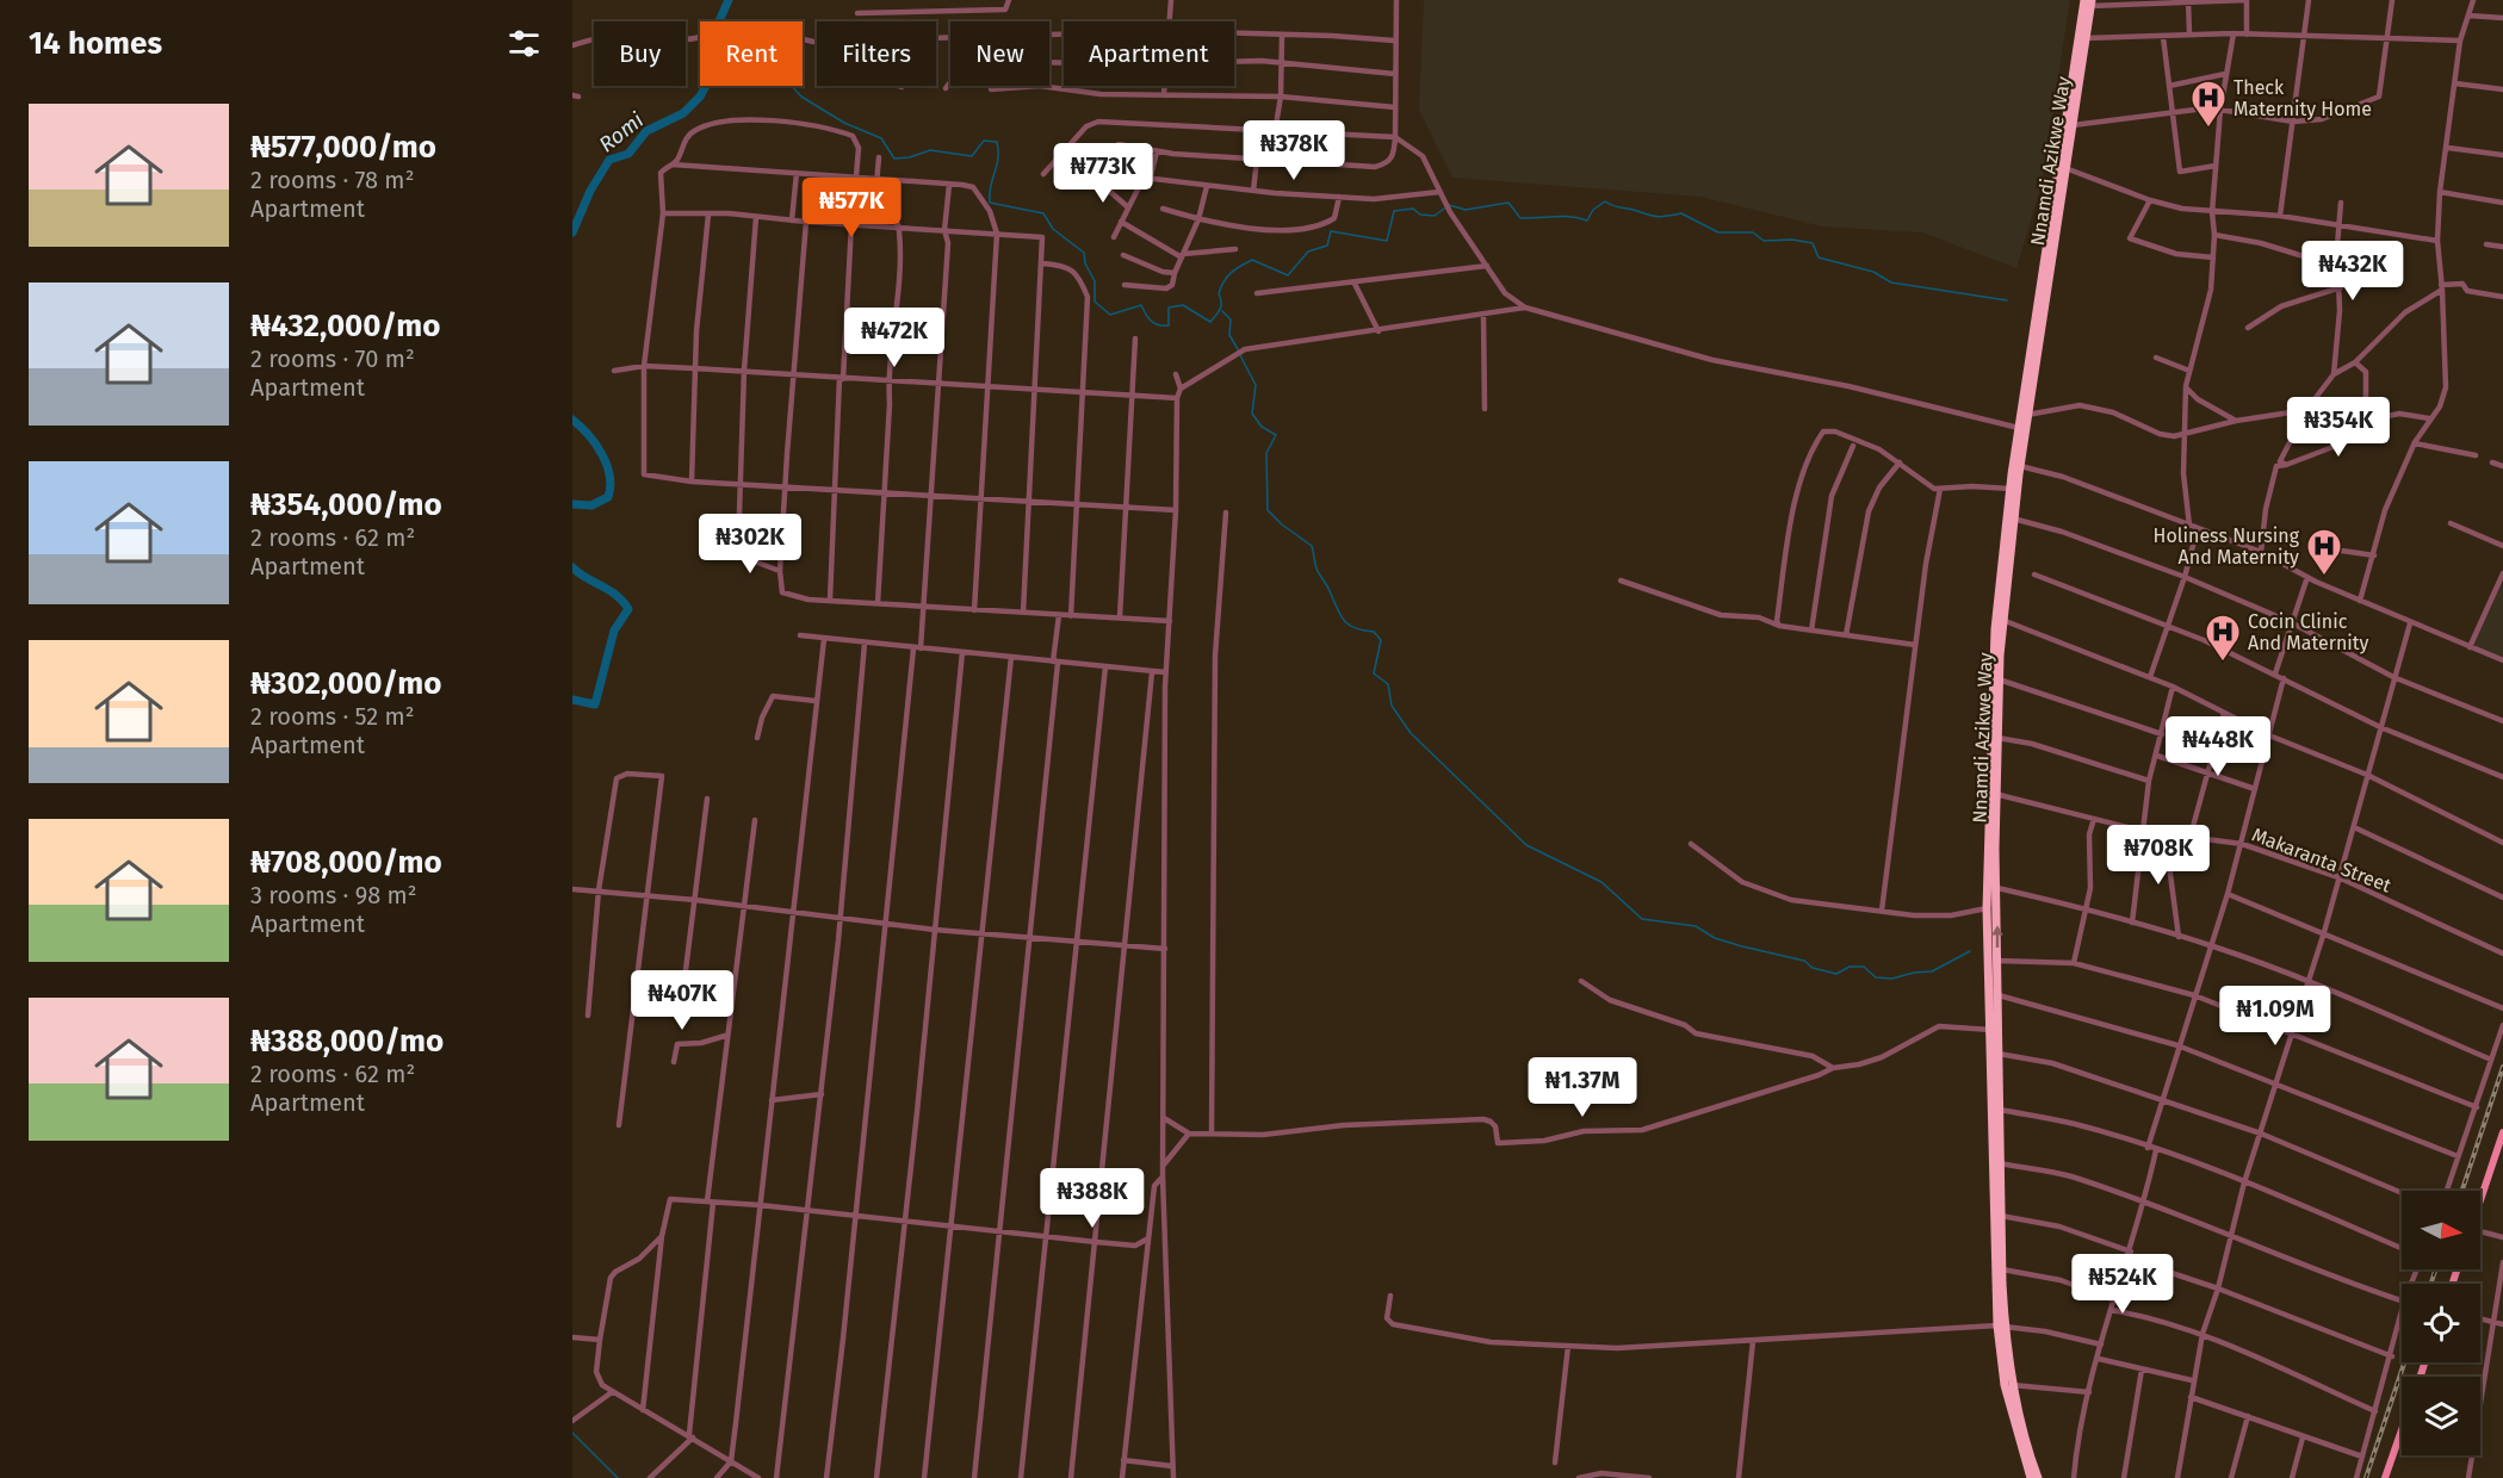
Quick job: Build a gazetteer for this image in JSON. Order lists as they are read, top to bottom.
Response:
{
  "streets": {
    "highway": ["Nnamdi Azikwe Way"],
    "street": ["Makaranta Street"]
  },
  "crossings": [
    ["Nnamdi Azikwe Way", "Makaranta Street"]
  ],
  "water": ["Romi"],
  "places": {
    "hospital": ["Theck Maternity Home", "Holiness Nursing And Maternity", "Cocin Clinic And Maternity"]
  },
  "north": "right",
  "page": {
    "heading": "14 homes",
    "chip": [
      "Buy",
      "Rent",
      "Filters",
      "New",
      "Apartment"
    ],
    "list": [
      {
        "name": "₦577,000/mo",
        "note": "2 rooms · 78 m² · Apartment"
      },
      {
        "name": "₦432,000/mo",
        "note": "2 rooms · 70 m² · Apartment"
      },
      {
        "name": "₦354,000/mo",
        "note": "2 rooms · 62 m² · Apartment"
      },
      {
        "name": "₦302,000/mo",
        "note": "2 rooms · 52 m² · Apartment"
      },
      {
        "name": "₦708,000/mo",
        "note": "3 rooms · 98 m² · Apartment"
      },
      {
        "name": "₦388,000/mo",
        "note": "2 rooms · 62 m² · Apartment"
      }
    ],
    "price": [
      "₦378K",
      "₦773K",
      "₦577K",
      "₦432K",
      "₦472K",
      "₦354K",
      "₦302K",
      "₦448K",
      "₦708K",
      "₦407K",
      "₦1.09M",
      "₦1.37M",
      "₦388K",
      "₦524K"
    ]
  }
}
